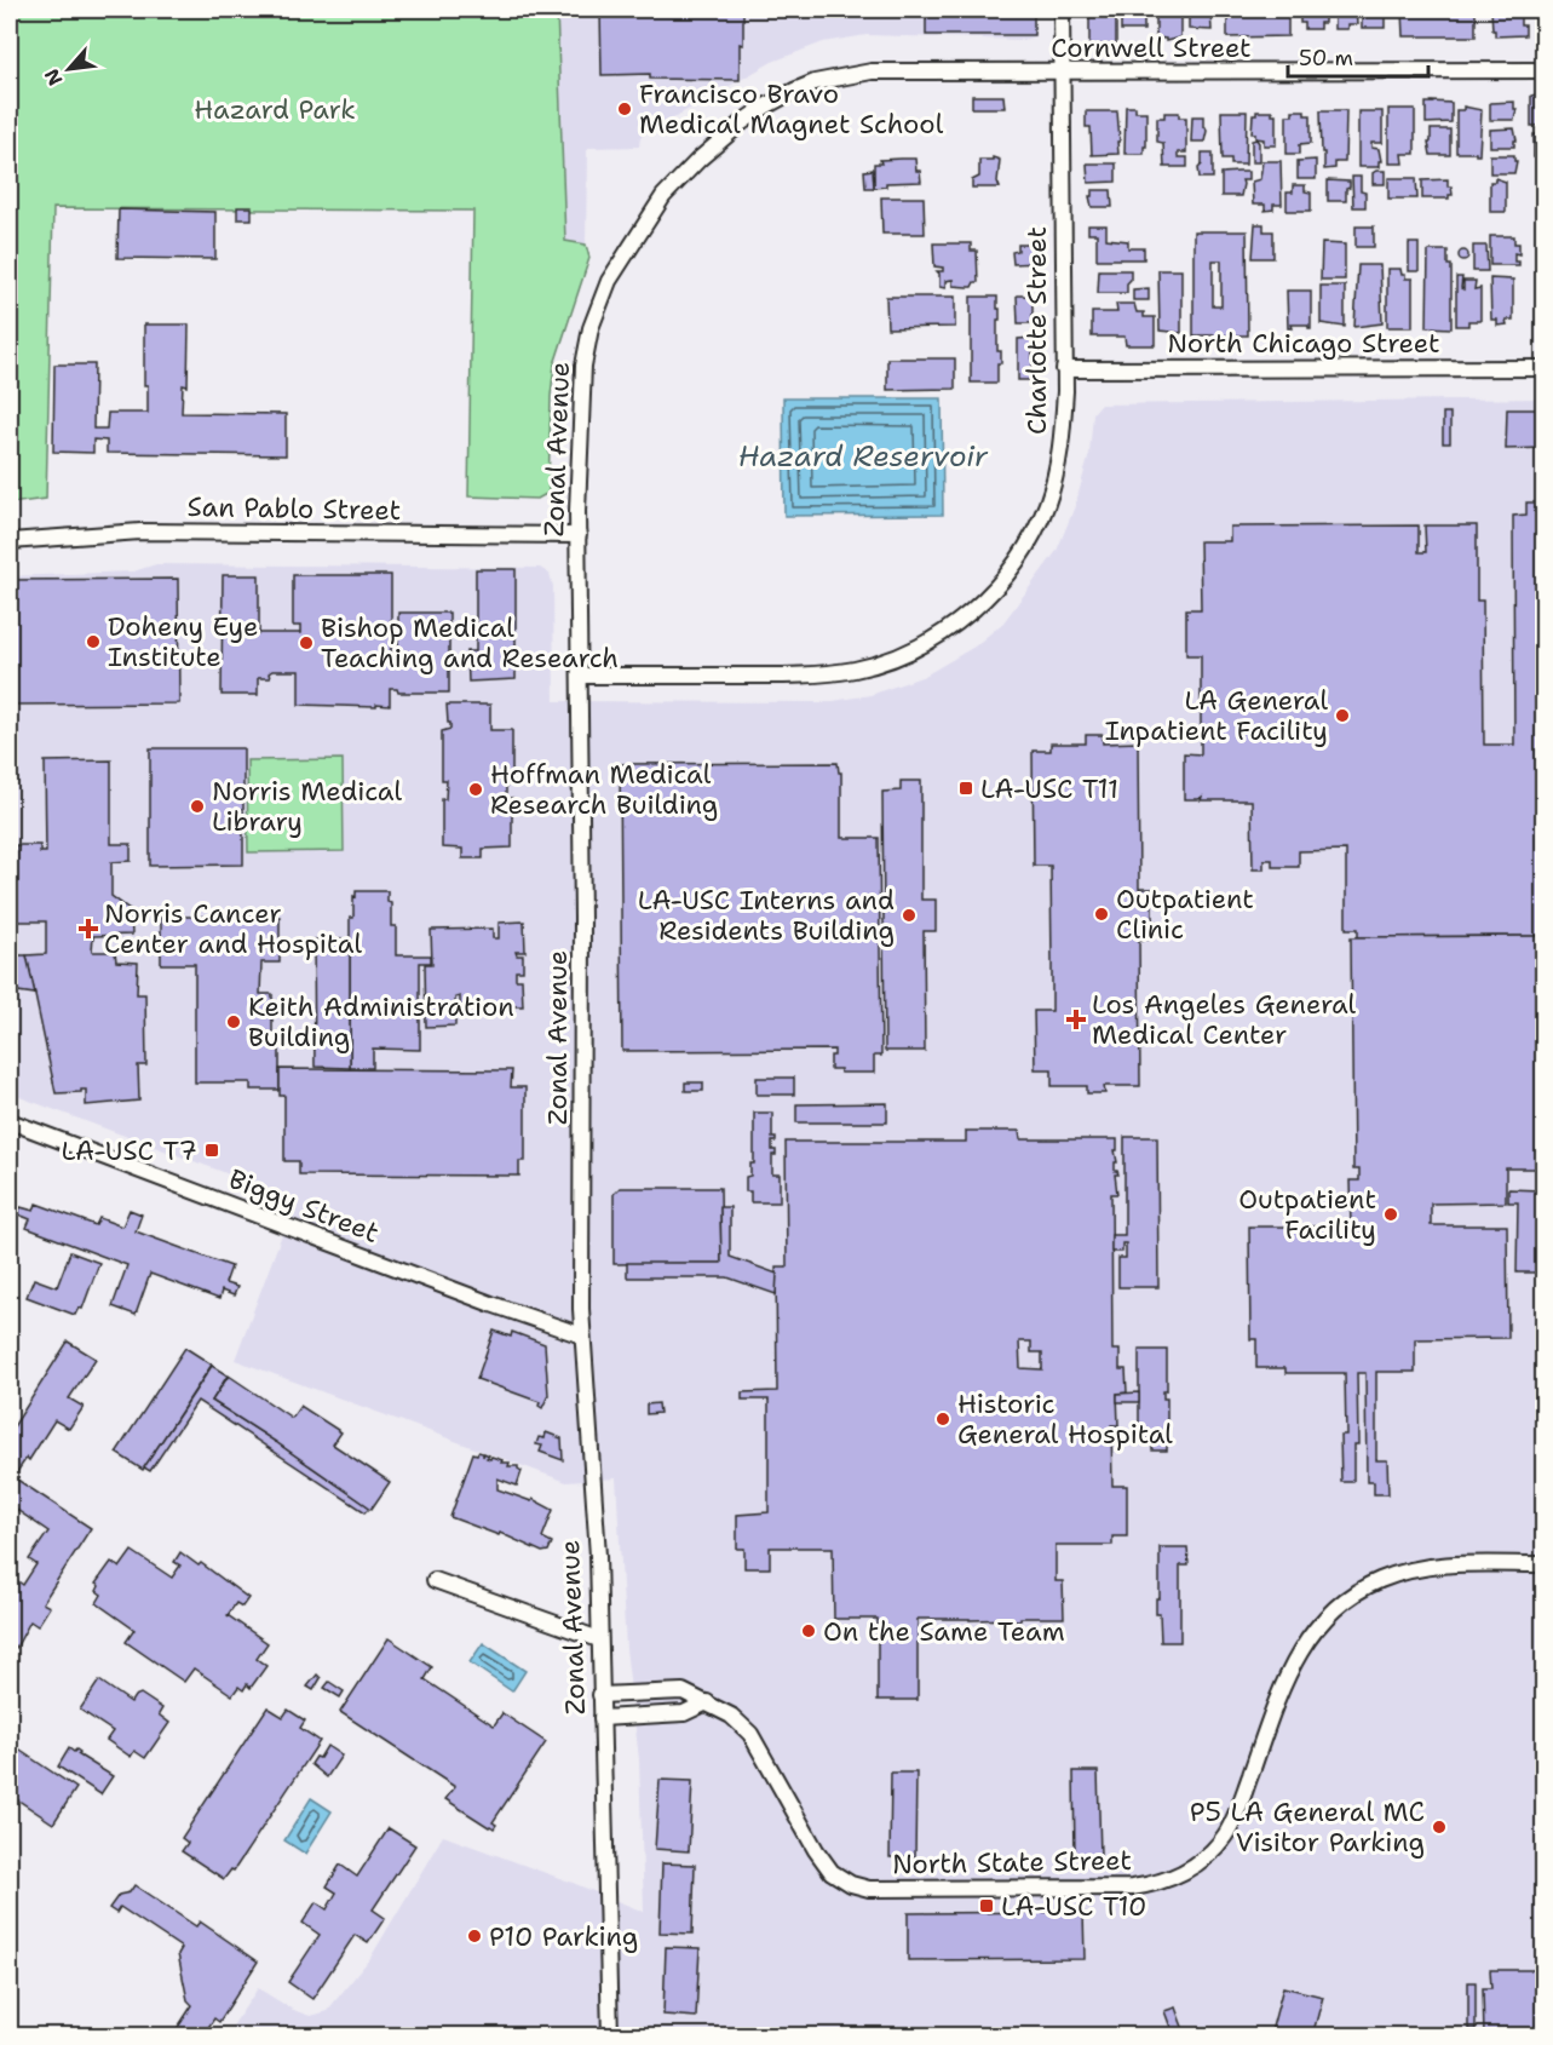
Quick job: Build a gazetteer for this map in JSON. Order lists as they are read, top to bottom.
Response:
{
  "streets": {
    "street": [
      "Cornwell Street",
      "Charlotte Street",
      "North Chicago Street",
      "Zonal Avenue",
      "San Pablo Street",
      "Biggy Street",
      "North State Street"
    ]
  },
  "crossings": [
    ["Cornwell Street", "Charlotte Street"],
    ["Cornwell Street", "Zonal Avenue"],
    ["Charlotte Street", "North Chicago Street"],
    ["Charlotte Street", "Zonal Avenue"],
    ["Zonal Avenue", "San Pablo Street"],
    ["Zonal Avenue", "Biggy Street"],
    ["Zonal Avenue", "North State Street"]
  ],
  "water": ["Hazard Reservoir"],
  "parks": ["Hazard Park"],
  "places": {
    "other": [
      "Francisco Bravo Medical Magnet School",
      "Doheny Eye Institute",
      "Bishop Medical Teaching and Research",
      "LA General Inpatient Facility",
      "Hoffman Medical Research Building",
      "Norris Medical Library",
      "Outpatient Clinic",
      "LA-USC Interns and Residents Building",
      "Keith Administration Building",
      "Outpatient Facility",
      "Historic General Hospital",
      "On the Same Team",
      "P5 LA General MC Visitor Parking",
      "P10 Parking"
    ],
    "transit": ["LA-USC T11", "LA-USC T7", "LA-USC T10"],
    "health": ["Norris Cancer Center and Hospital", "Los Angeles General Medical Center"]
  },
  "scale_bar": "50 m",
  "north": "bottom left"
}
